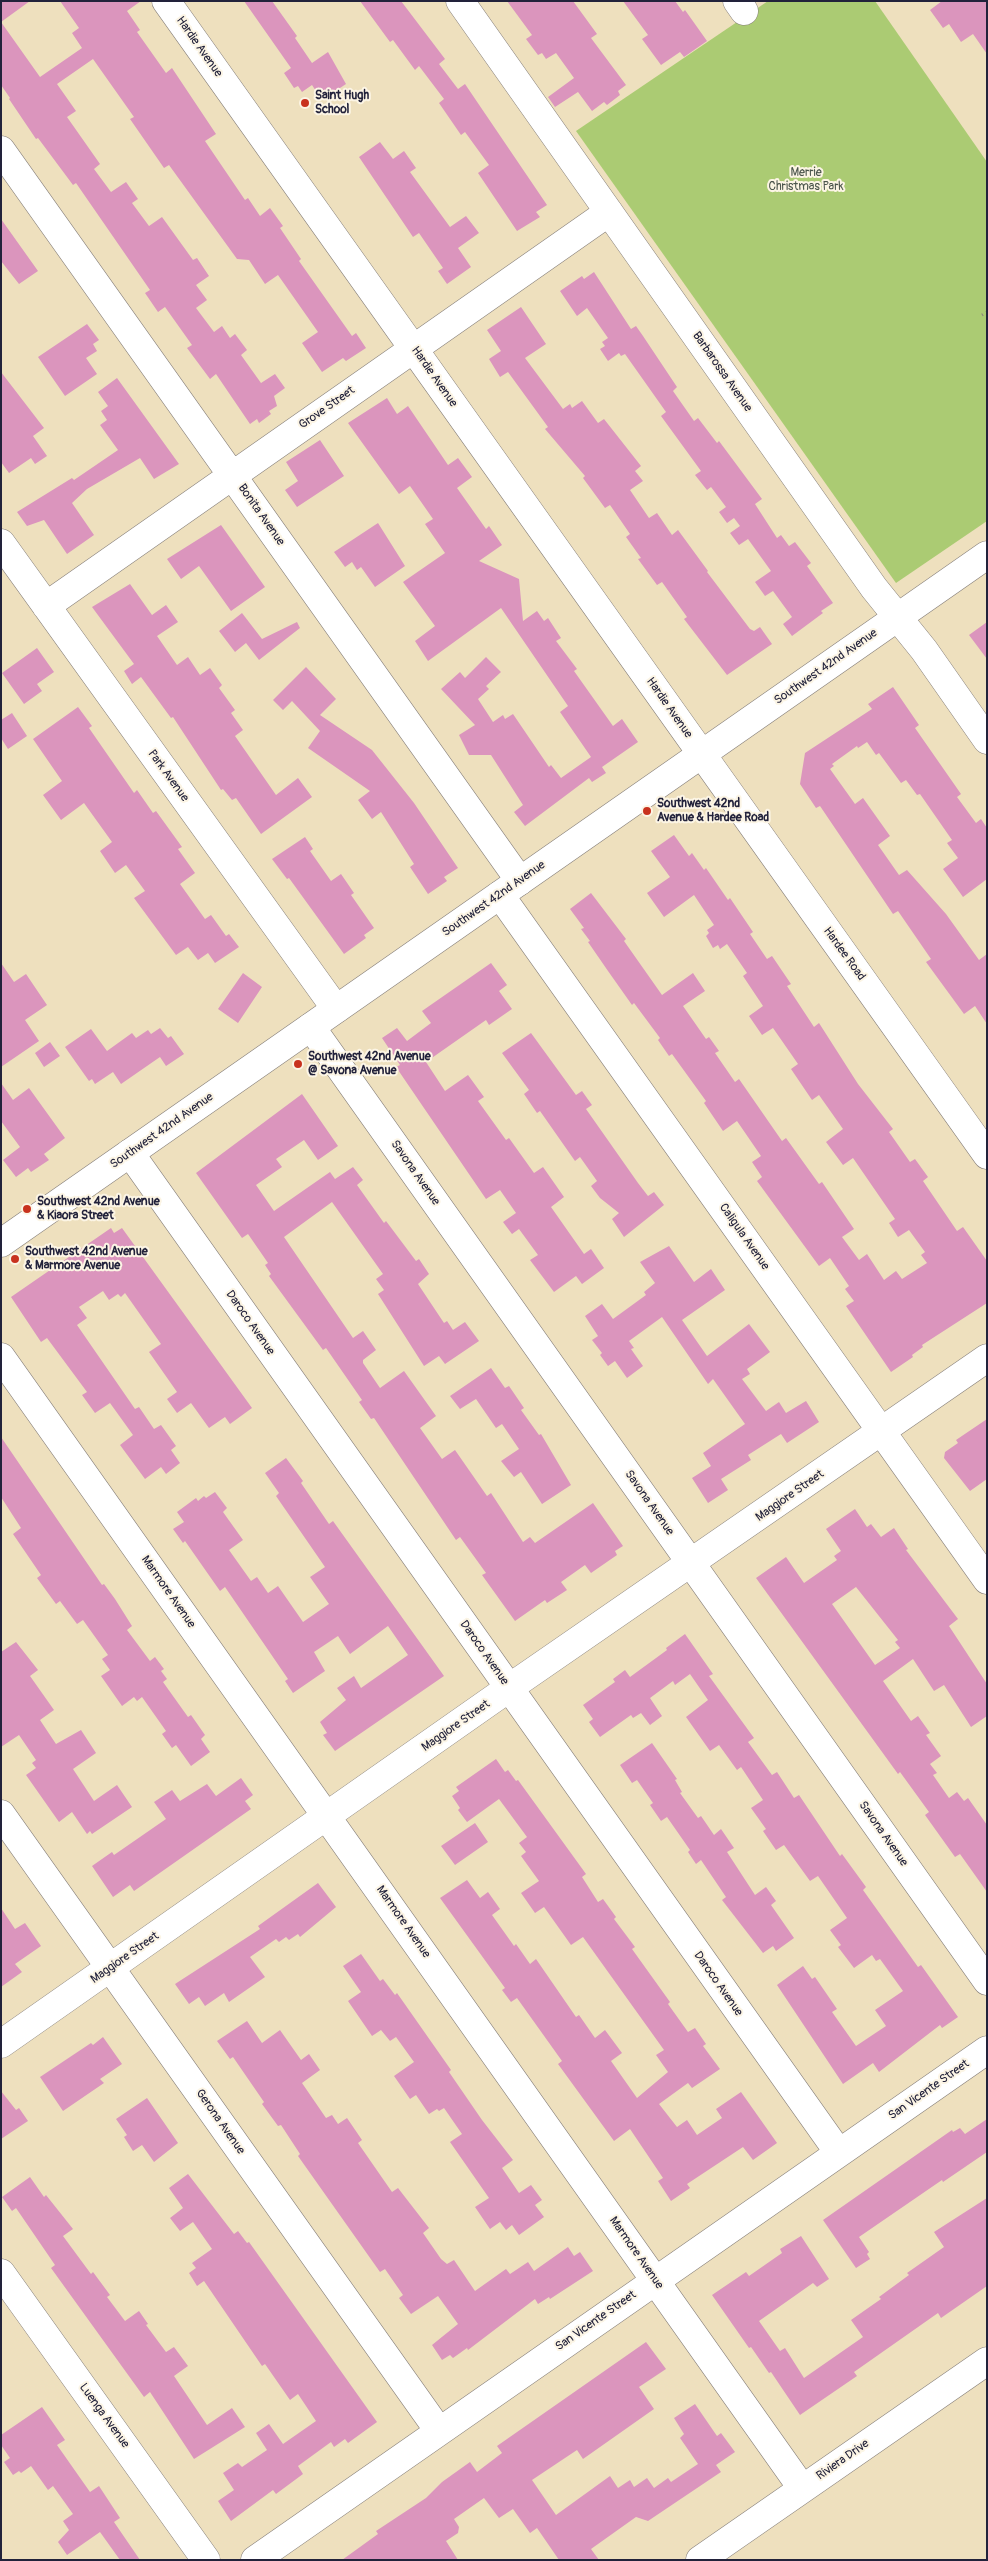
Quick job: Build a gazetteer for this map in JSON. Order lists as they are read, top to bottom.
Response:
{
  "streets": {
    "street": [
      "Hardie Avenue",
      "Barbarossa Avenue",
      "Grove Street",
      "Bonita Avenue",
      "Southwest 42nd Avenue",
      "Park Avenue",
      "Hardee Road",
      "Savona Avenue",
      "Caligula Avenue",
      "Daroco Avenue",
      "Maggiore Street",
      "Marmore Avenue",
      "San Vicente Street",
      "Gerona Avenue",
      "Luenga Avenue",
      "Riviera Drive"
    ]
  },
  "crossings": [
    ["Hardie Avenue", "Grove Street"],
    ["Hardie Avenue", "Southwest 42nd Avenue"],
    ["Hardie Avenue", "Hardee Road"],
    ["Barbarossa Avenue", "Grove Street"],
    ["Barbarossa Avenue", "Southwest 42nd Avenue"],
    ["Grove Street", "Bonita Avenue"],
    ["Grove Street", "Park Avenue"],
    ["Bonita Avenue", "Southwest 42nd Avenue"],
    ["Bonita Avenue", "Caligula Avenue"],
    ["Southwest 42nd Avenue", "Park Avenue"],
    ["Southwest 42nd Avenue", "Hardee Road"],
    ["Southwest 42nd Avenue", "Savona Avenue"],
    ["Southwest 42nd Avenue", "Caligula Avenue"],
    ["Southwest 42nd Avenue", "Daroco Avenue"],
    ["Savona Avenue", "Maggiore Street"],
    ["Caligula Avenue", "Maggiore Street"],
    ["Daroco Avenue", "Maggiore Street"],
    ["Daroco Avenue", "San Vicente Street"],
    ["Maggiore Street", "Marmore Avenue"],
    ["Maggiore Street", "Gerona Avenue"],
    ["Marmore Avenue", "San Vicente Street"],
    ["Marmore Avenue", "Riviera Drive"],
    ["San Vicente Street", "Gerona Avenue"]
  ],
  "parks": ["Merrie Christmas Park"],
  "places": [
    "Saint Hugh School",
    "Southwest 42nd Avenue & Hardee Road",
    "Southwest 42nd Avenue @ Savona Avenue",
    "Southwest 42nd Avenue & Kiaora Street",
    "Southwest 42nd Avenue & Marmore Avenue"
  ]
}
